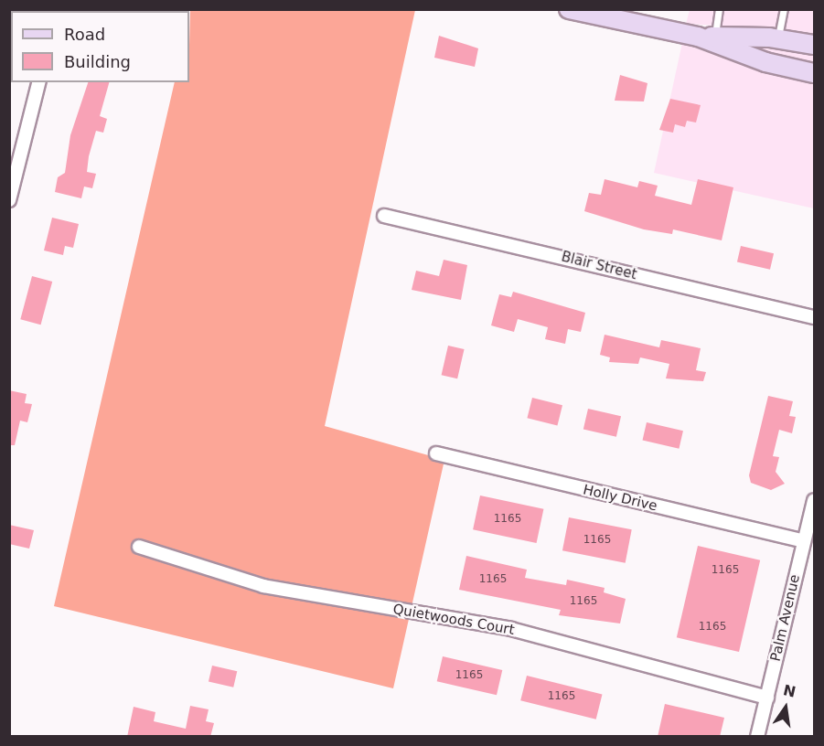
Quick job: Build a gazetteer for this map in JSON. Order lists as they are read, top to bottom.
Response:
{
  "streets": {
    "street": [
      "Blair Street",
      "Holly Drive",
      "Palm Avenue",
      "Quietwoods Court"
    ]
  },
  "crossings": [
    ["Holly Drive", "Palm Avenue"],
    ["Palm Avenue", "Quietwoods Court"]
  ],
  "house_numbers": [
    "1165",
    "1165",
    "1165",
    "1165",
    "1165",
    "1165",
    "1165",
    "1165"
  ],
  "legend": ["Road", "Building"],
  "north": "top"
}
